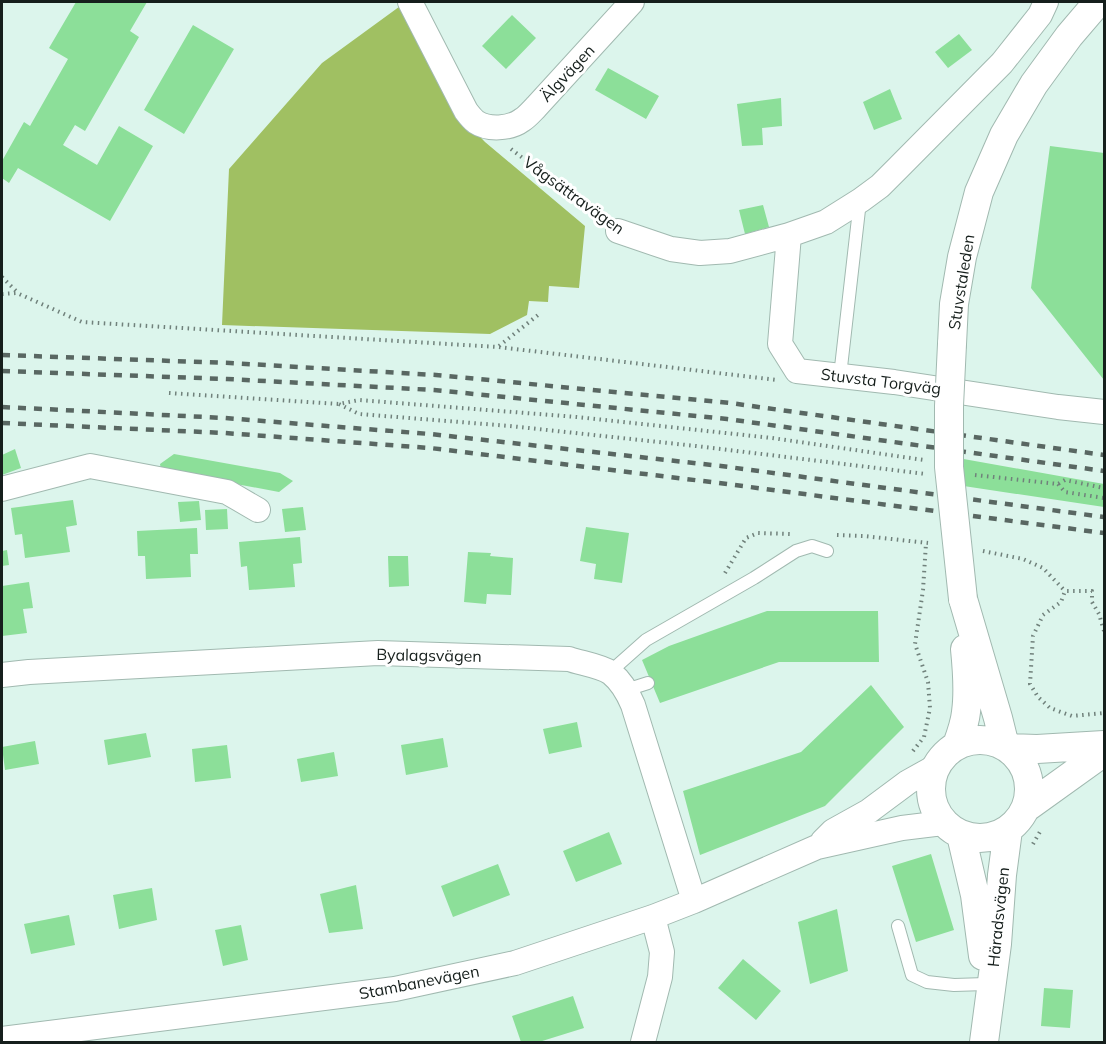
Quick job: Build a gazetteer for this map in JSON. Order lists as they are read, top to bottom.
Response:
{
  "streets": {
    "street": [
      "Älgvägen",
      "Vågsättravägen",
      "Stuvstaleden",
      "Stuvsta Torgväg",
      "Byalagsvägen",
      "Häradsvägen",
      "Stambanevägen"
    ]
  },
  "crossings": [
    ["Älgvägen", "Vågsättravägen"],
    ["Vågsättravägen", "Stuvsta Torgväg"],
    ["Stuvstaleden", "Häradsvägen"],
    ["Stuvstaleden", "Stambanevägen"],
    ["Häradsvägen", "Stambanevägen"]
  ]
}
